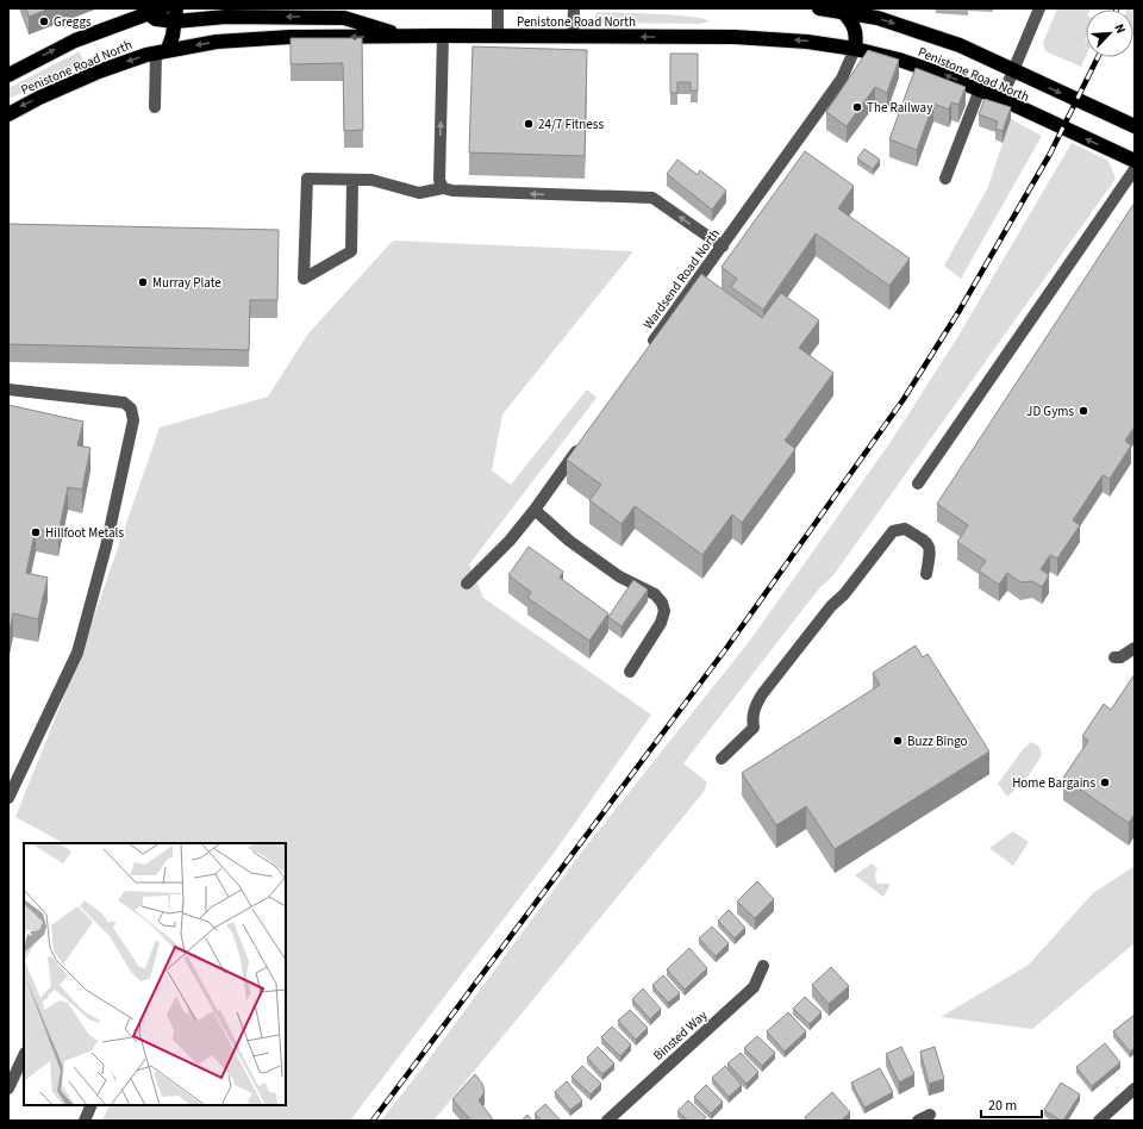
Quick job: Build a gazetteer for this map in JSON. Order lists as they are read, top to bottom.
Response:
{
  "streets": {
    "highway": ["Penistone Road North"],
    "street": ["Wardsend Road North", "Binsted Way"]
  },
  "crossings": [
    ["Penistone Road North", "Wardsend Road North"]
  ],
  "places": [
    "Greggs",
    "The Railway",
    "24/7 Fitness",
    "Murray Plate",
    "JD Gyms",
    "Hillfoot Metals",
    "Buzz Bingo",
    "Home Bargains"
  ],
  "scale_bar": "20 m",
  "north": "top right"
}
